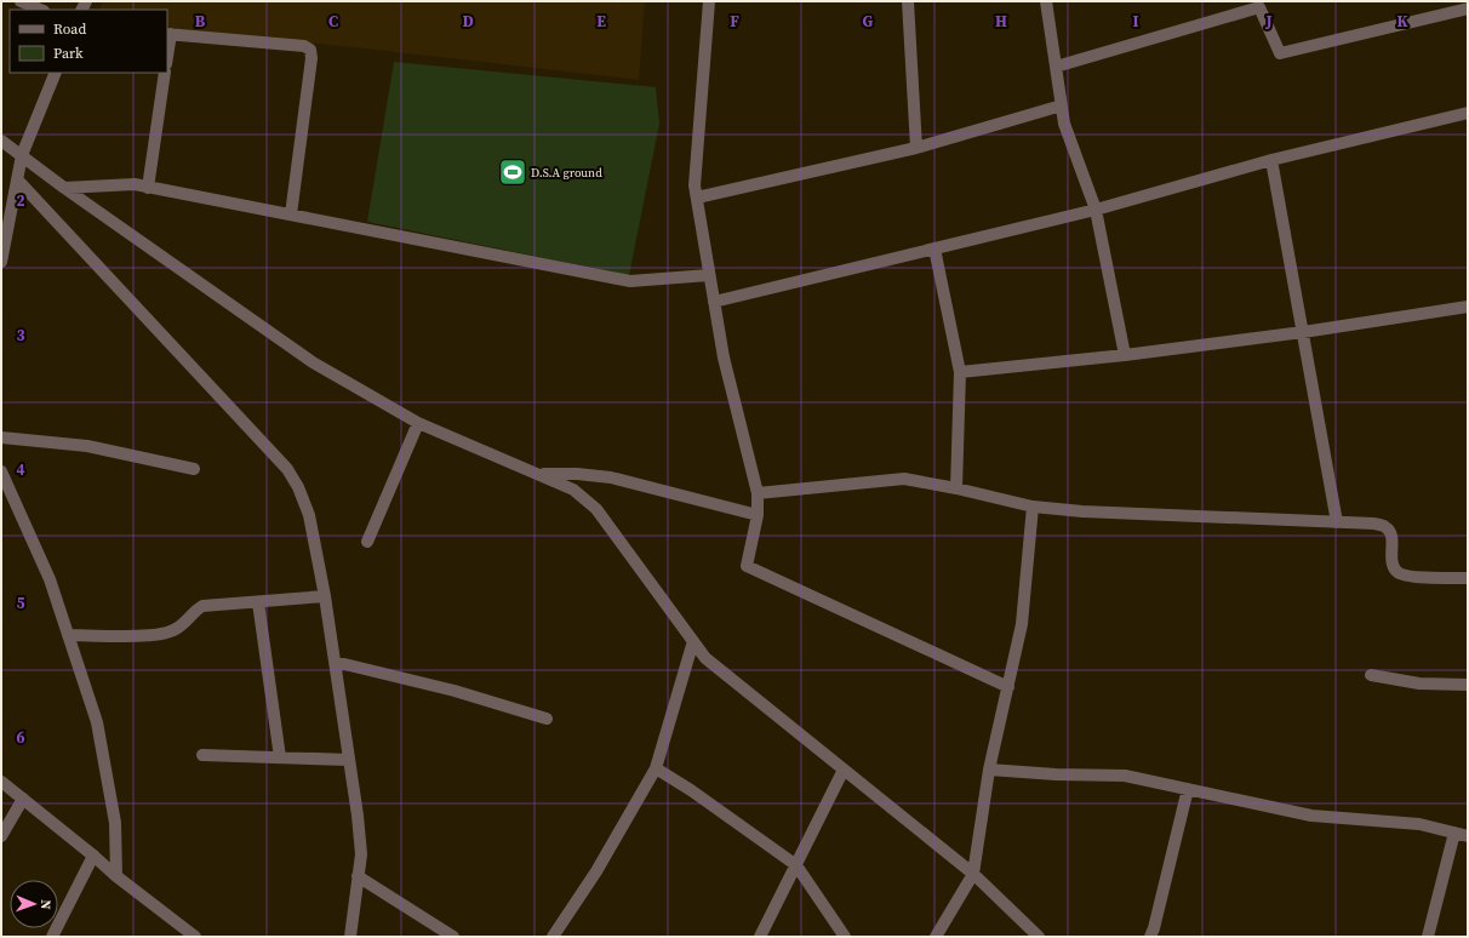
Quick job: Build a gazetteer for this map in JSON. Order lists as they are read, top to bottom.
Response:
{
  "places": {
    "sports": ["D.S.A ground"]
  },
  "legend": ["Road", "Park"],
  "north": "right",
  "grid": {
    "columns": [
      "B",
      "C",
      "D",
      "E",
      "F",
      "G",
      "H",
      "I",
      "J",
      "K"
    ],
    "rows": [
      "2",
      "3",
      "4",
      "5",
      "6"
    ]
  }
}
